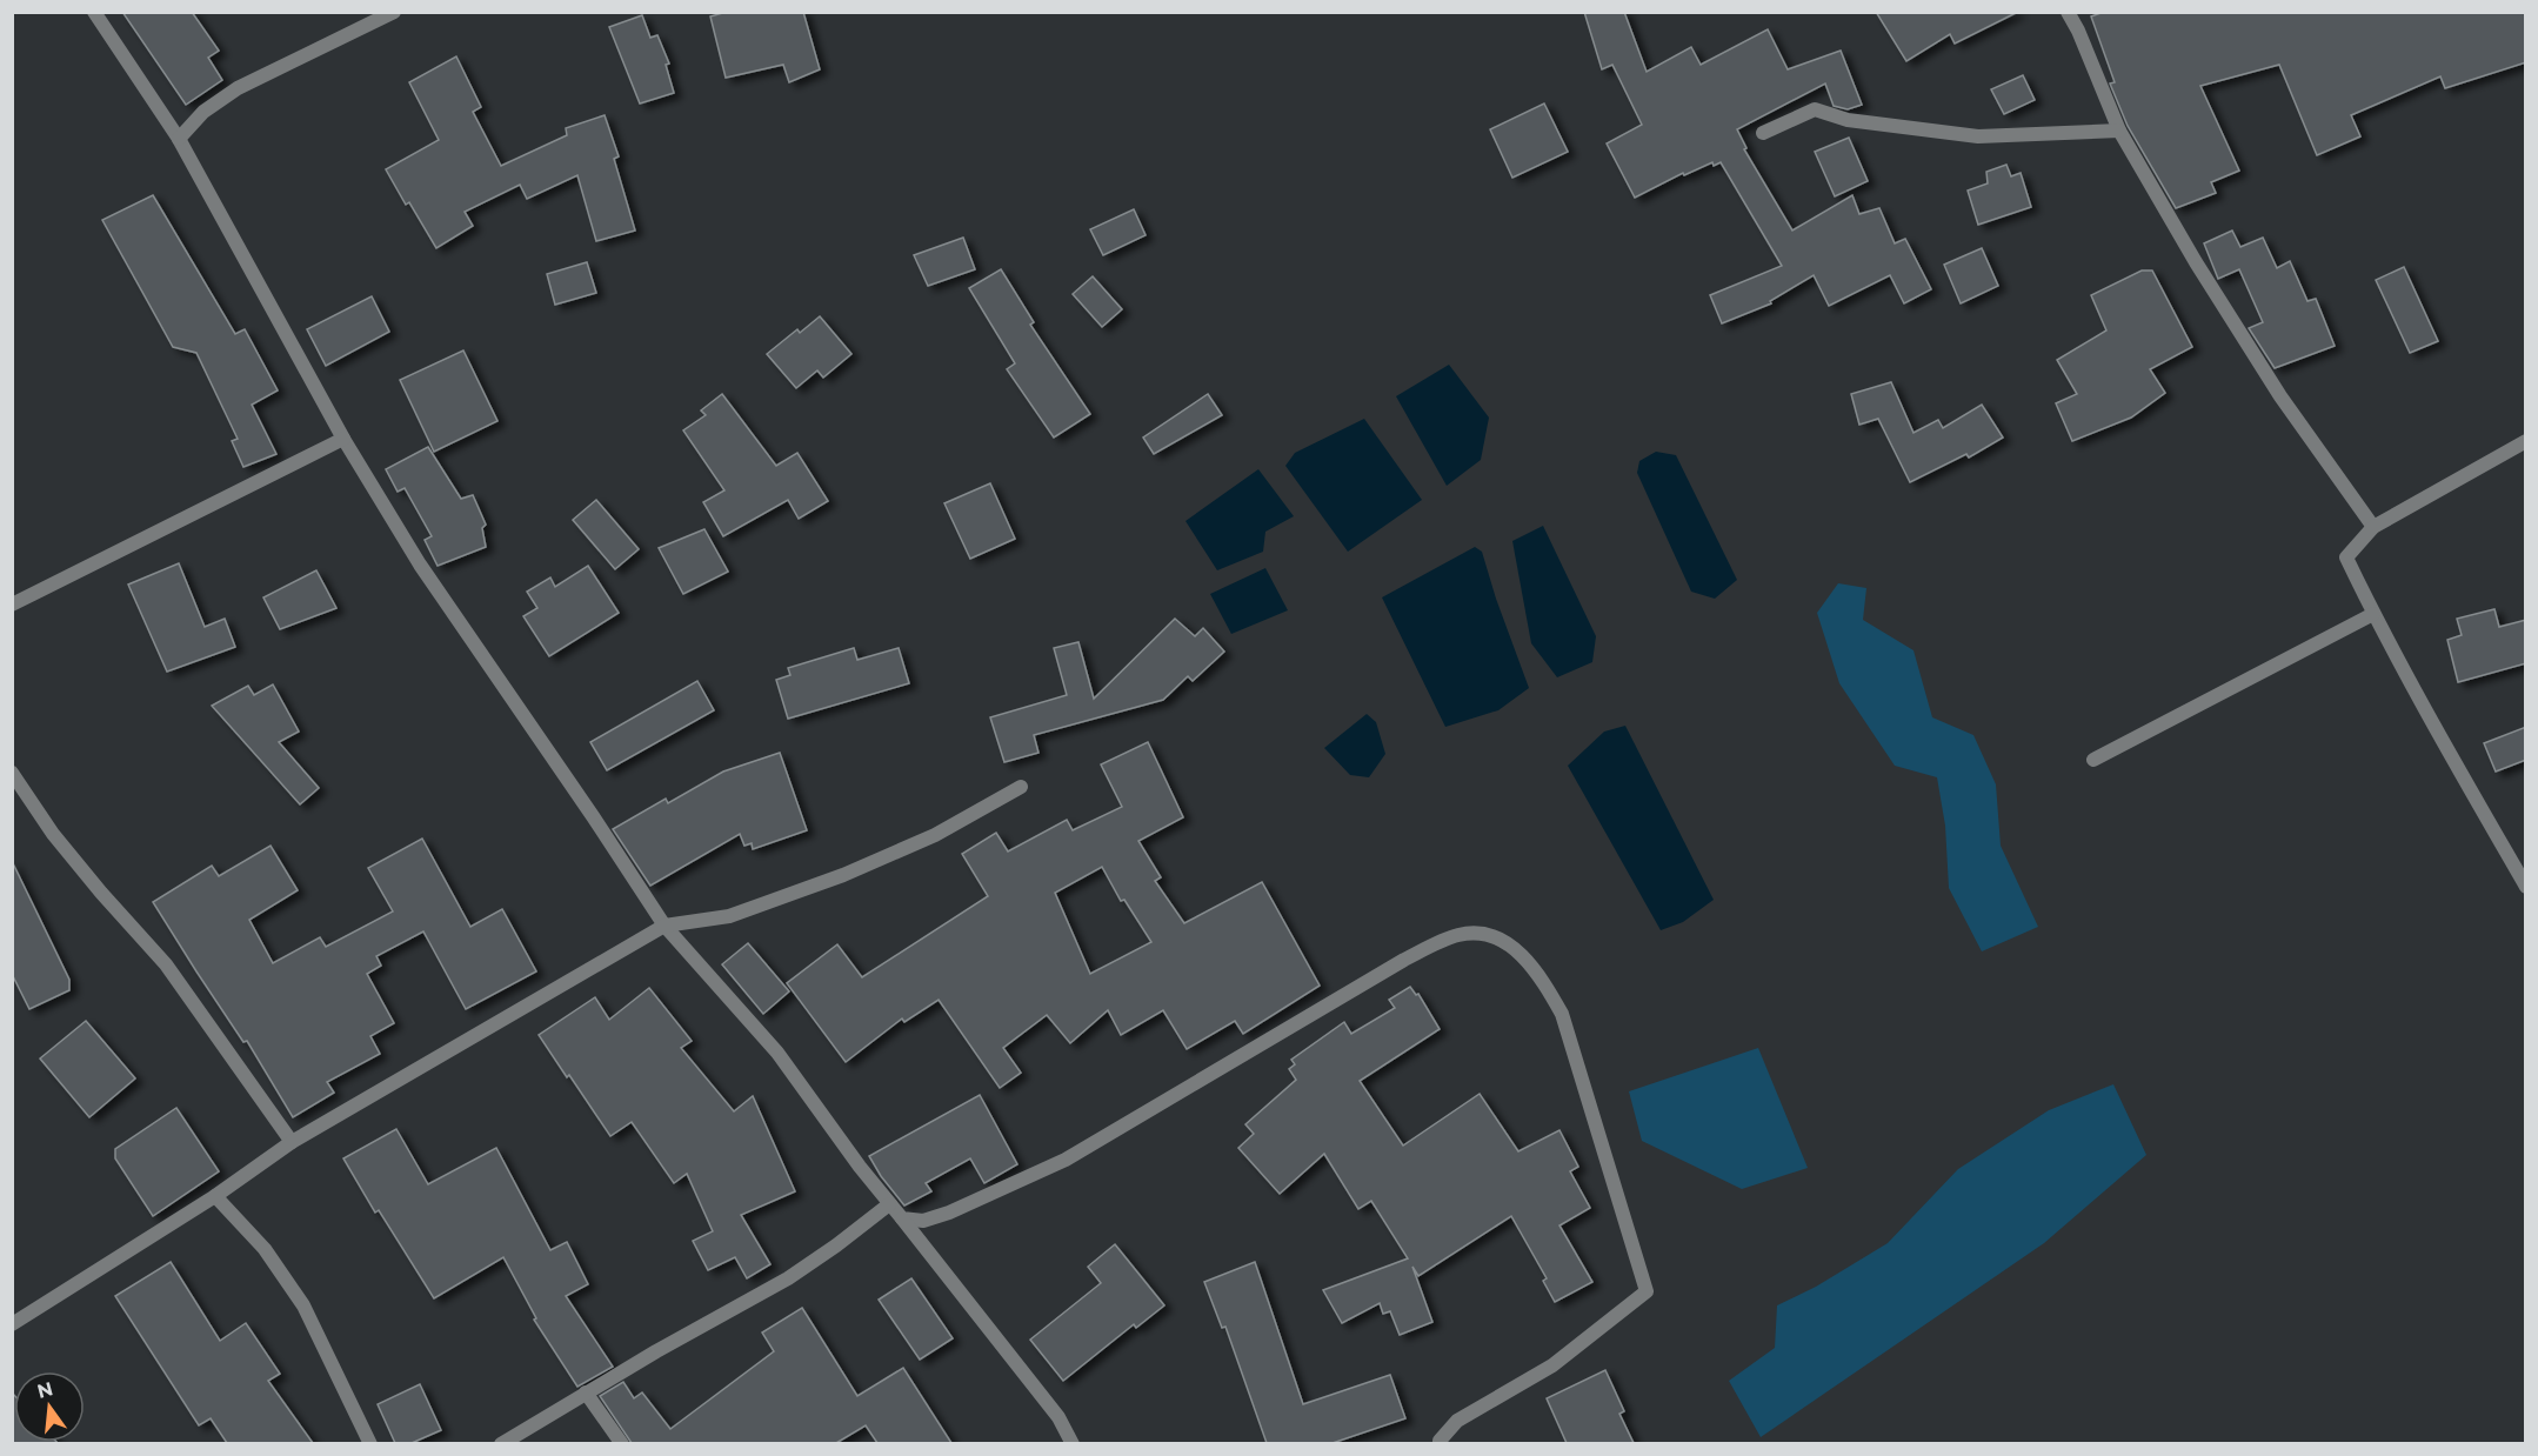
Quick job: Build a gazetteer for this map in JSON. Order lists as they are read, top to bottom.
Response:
{
  "north": "top"
}
